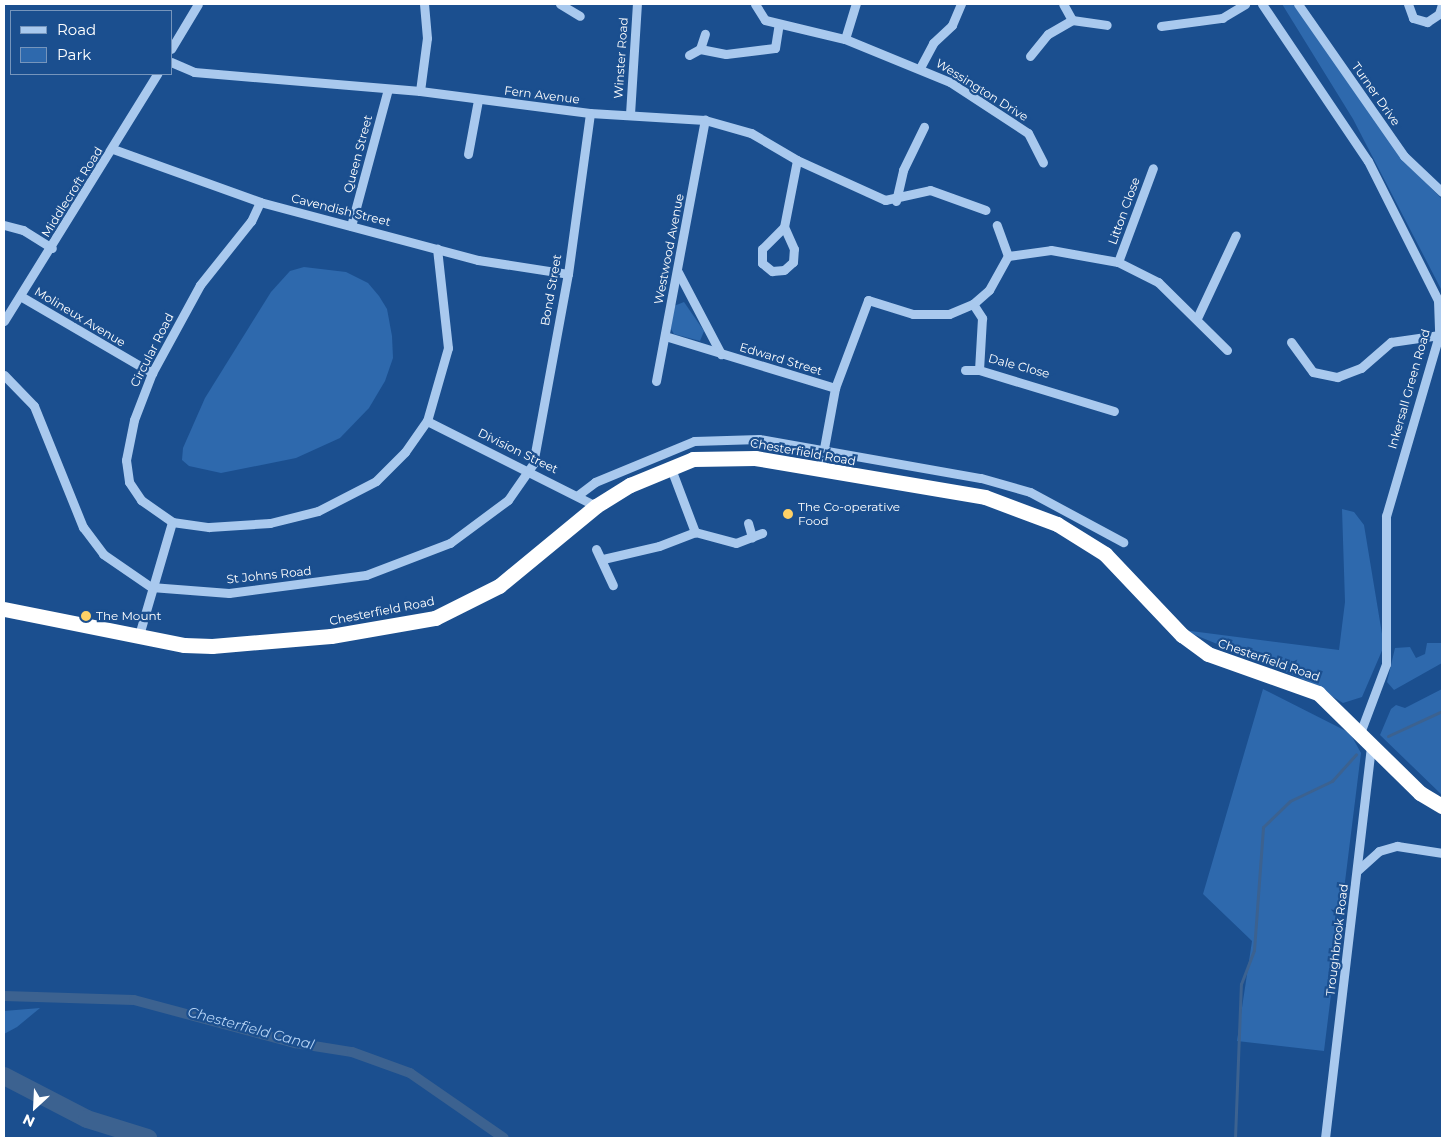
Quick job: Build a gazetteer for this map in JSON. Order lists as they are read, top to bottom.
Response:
{
  "streets": {
    "highway": ["Chesterfield Road"],
    "street": [
      "Winster Road",
      "Wessington Drive",
      "Turner Drive",
      "Fern Avenue",
      "Queen Street",
      "Middlecroft Road",
      "Cavendish Street",
      "Litton Close",
      "Westwood Avenue",
      "Bond Street",
      "Molineux Avenue",
      "Circular Road",
      "Edward Street",
      "Dale Close",
      "Inkersall Green Road",
      "Division Street",
      "St Johns Road",
      "Troughbrook Road"
    ]
  },
  "crossings": [
    ["Winster Road", "Fern Avenue"],
    ["Fern Avenue", "Queen Street"],
    ["Fern Avenue", "Westwood Avenue"],
    ["Fern Avenue", "Bond Street"],
    ["Queen Street", "Cavendish Street"],
    ["Middlecroft Road", "Cavendish Street"],
    ["Middlecroft Road", "Molineux Avenue"],
    ["Cavendish Street", "Bond Street"],
    ["Cavendish Street", "Circular Road"],
    ["Westwood Avenue", "Edward Street"],
    ["Bond Street", "Division Street"],
    ["Bond Street", "St Johns Road"],
    ["Molineux Avenue", "Circular Road"],
    ["Circular Road", "Division Street"],
    ["Inkersall Green Road", "Chesterfield Road"],
    ["Division Street", "Chesterfield Road"],
    ["Division Street", "St Johns Road"],
    ["Chesterfield Road", "Troughbrook Road"]
  ],
  "water": ["Chesterfield Canal"],
  "places": ["The Co-operative Food", "The Mount"],
  "legend": ["Road", "Park"],
  "north": "bottom left"
}
